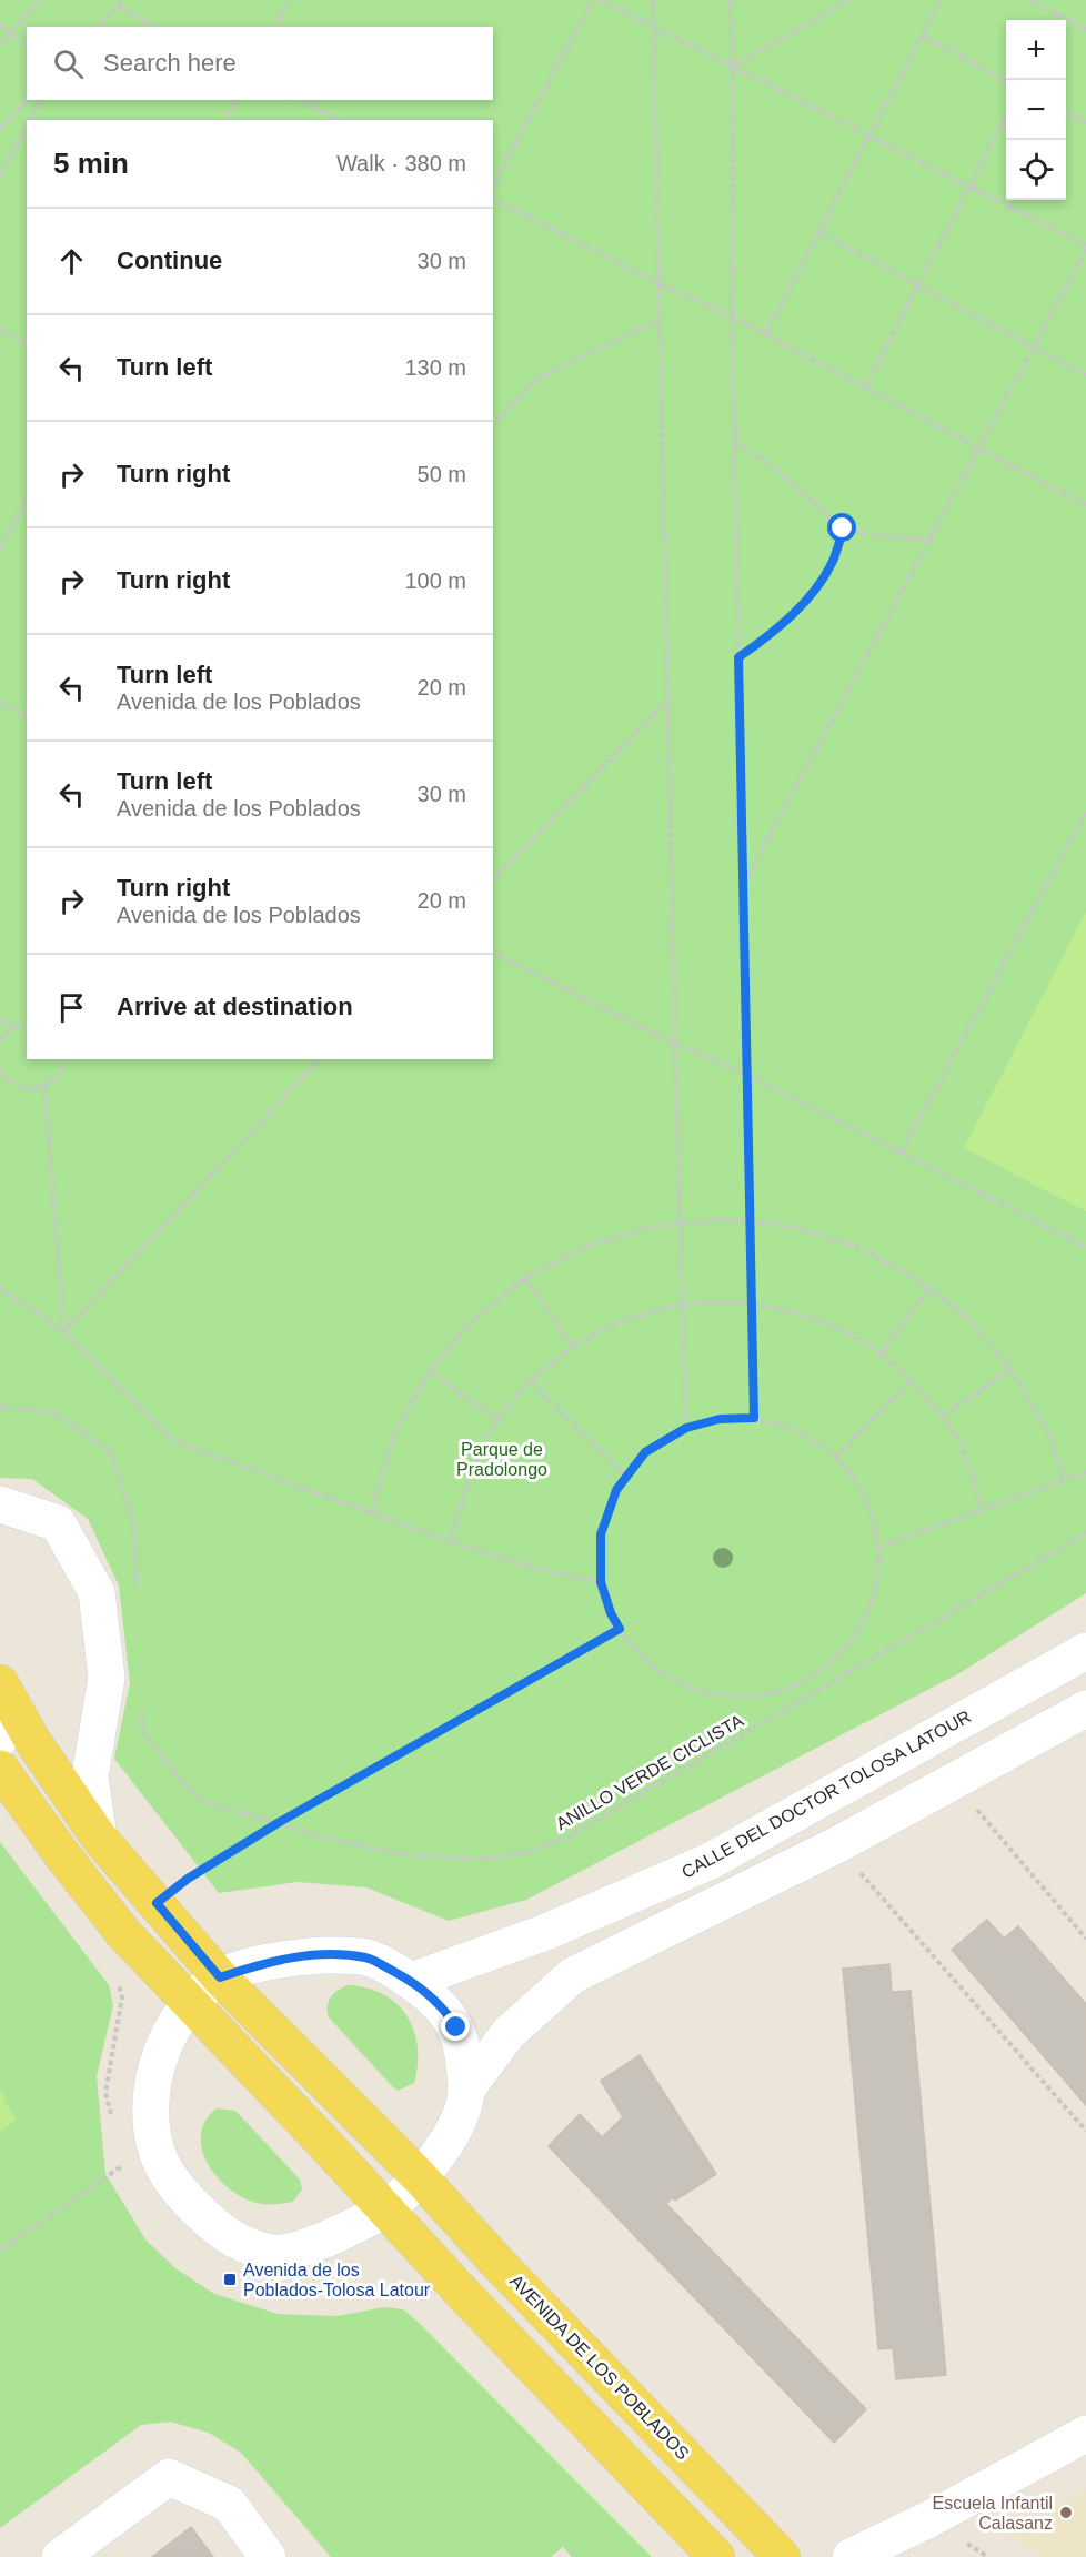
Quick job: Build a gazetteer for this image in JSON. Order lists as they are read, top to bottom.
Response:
{
  "streets": {
    "main road": ["AVENIDA DE LOS POBLADOS"],
    "street": ["CALLE DEL DOCTOR TOLOSA LATOUR"],
    "path": ["ANILLO VERDE CICLISTA"]
  },
  "parks": ["Parque de Pradolongo"],
  "places": {
    "transit": ["Avenida de los Poblados-Tolosa Latour"],
    "other": ["Escuela Infantil Calasanz"]
  },
  "page": {
    "map_buttons": ["+", "−"],
    "search": "Search here",
    "heading": ["5 min", "Walk · 380 m"],
    "list": [
      ["Continue", "30 m"],
      ["Turn left", "130 m"],
      ["Turn right", "50 m"],
      ["Turn right", "100 m"],
      ["Turn left", "Avenida de los Poblados", "20 m"],
      ["Turn left", "Avenida de los Poblados", "30 m"],
      ["Turn right", "Avenida de los Poblados", "20 m"],
      "Arrive at destination"
    ]
  }
}
